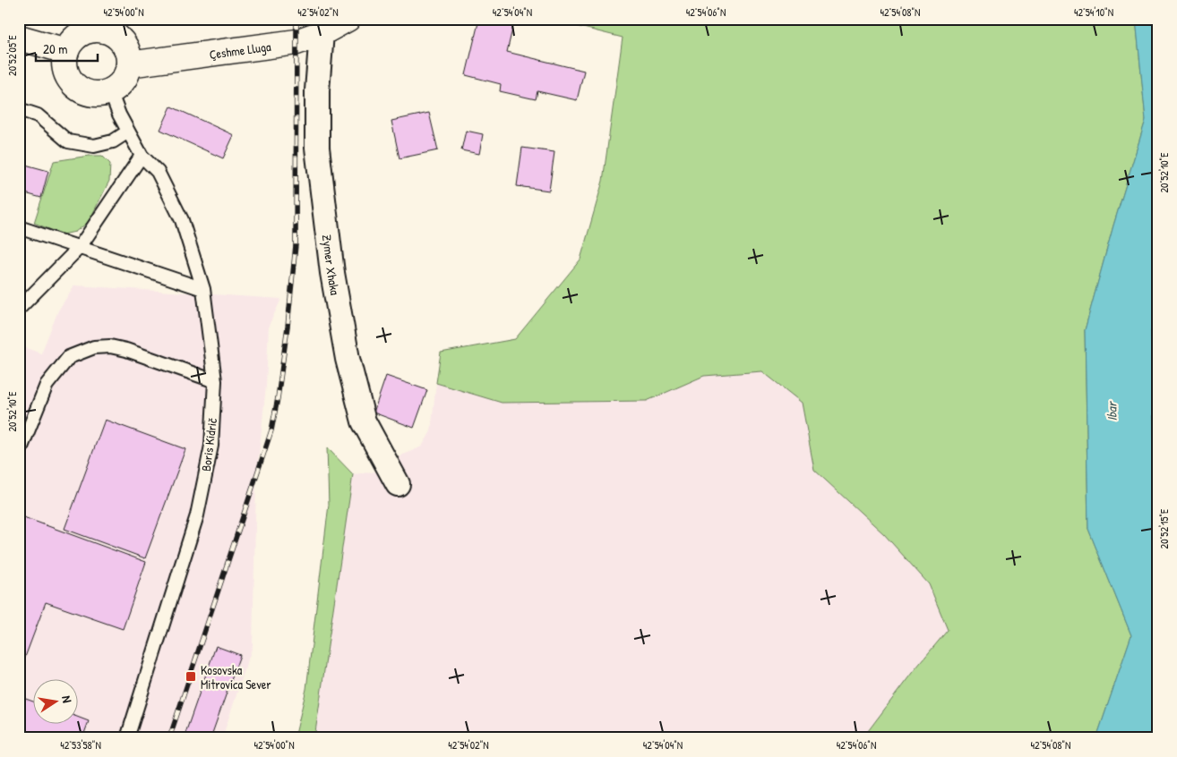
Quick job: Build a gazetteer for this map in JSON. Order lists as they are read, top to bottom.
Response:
{
  "streets": {
    "main road": ["Çeshme Lluga"],
    "street": ["Zymer Xhaka"],
    "lane": ["Boris Kidrič"]
  },
  "crossings": [
    ["Çeshme Lluga", "Zymer Xhaka"],
    ["Çeshme Lluga", "Boris Kidrič"]
  ],
  "water": ["Ibar"],
  "places": {
    "transit": ["Kosovska Mitrovica Sever"]
  },
  "scale_bar": "20 m",
  "north": "right",
  "coordinates": [
    "42°54'00\"N",
    "42°54'02\"N",
    "42°54'04\"N",
    "42°54'06\"N",
    "42°54'08\"N",
    "42°54'10\"N",
    "20°52'05\"E",
    "20°52'10\"E",
    "20°52'15\"E",
    "42°53'58\"N"
  ]
}
